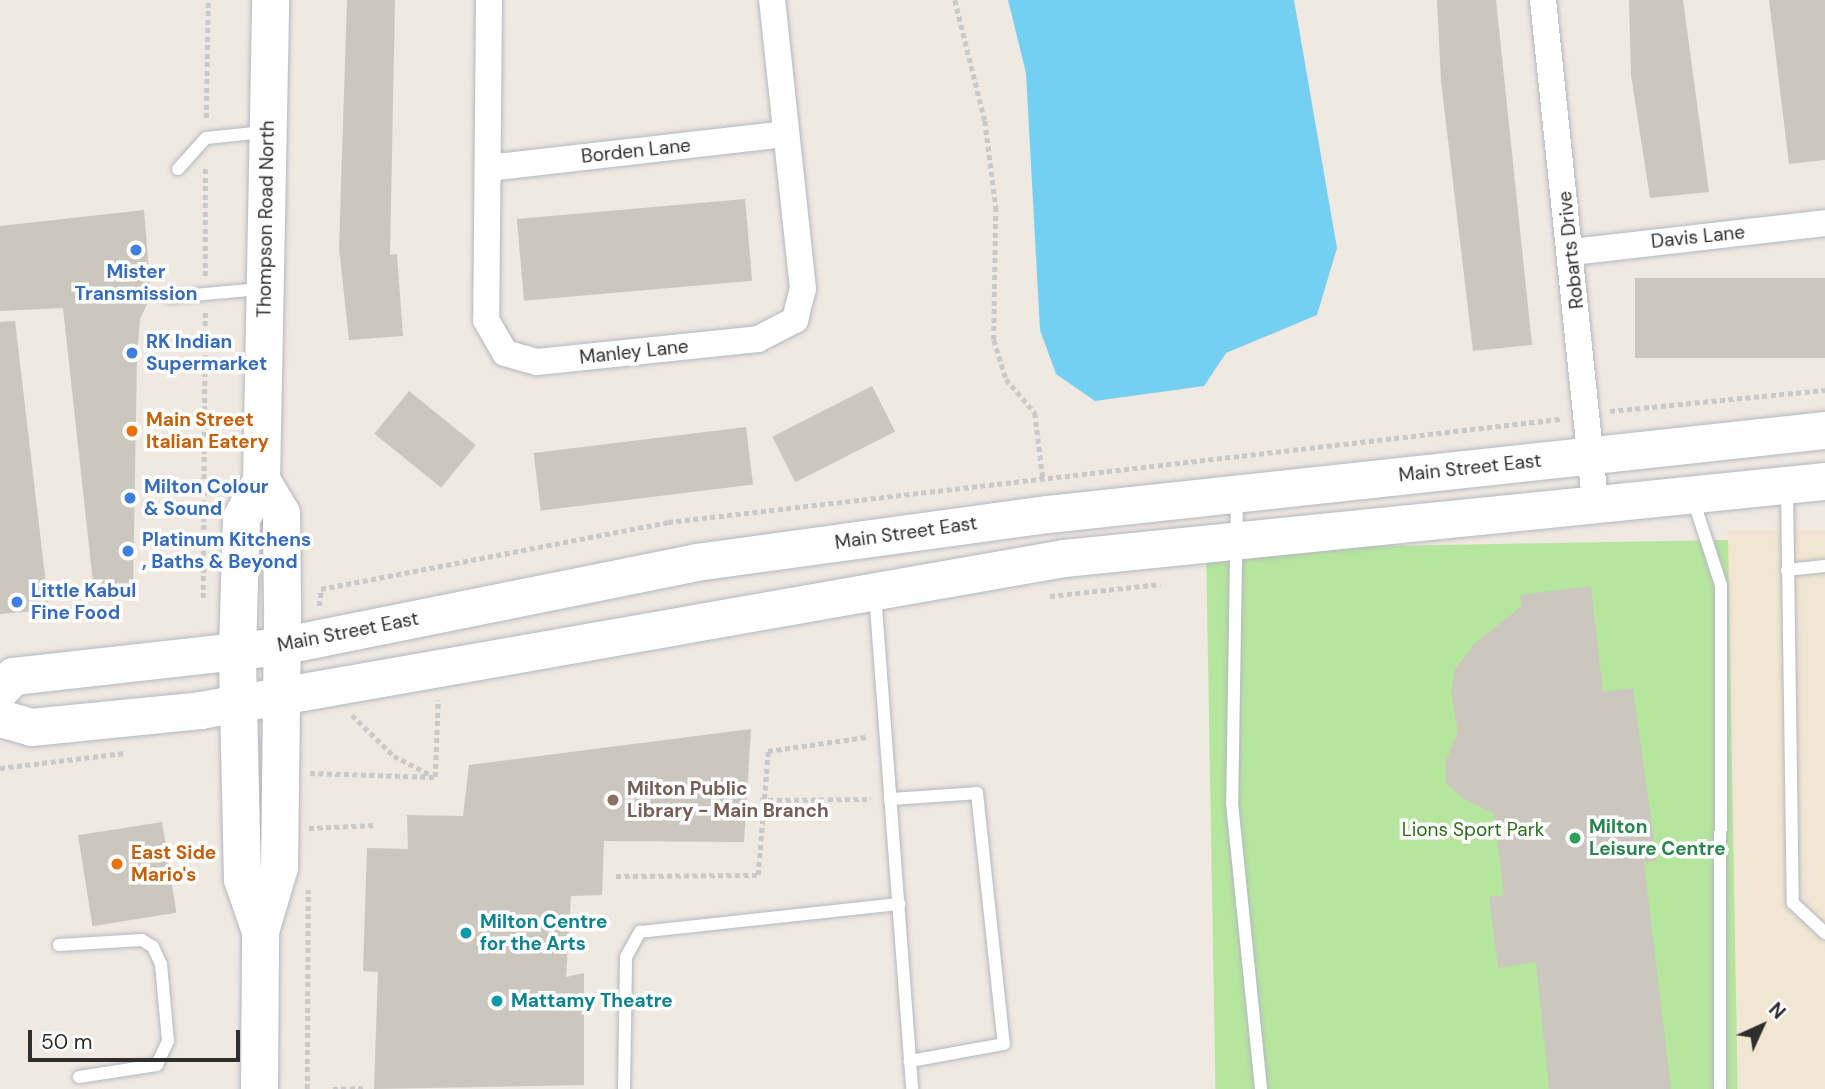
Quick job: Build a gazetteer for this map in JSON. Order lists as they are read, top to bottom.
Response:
{
  "streets": {
    "main road": ["Thompson Road North", "Main Street East"],
    "street": [
      "Borden Lane",
      "Davis Lane",
      "Robarts Drive",
      "Manley Lane"
    ]
  },
  "crossings": [
    ["Borden Lane", "Manley Lane"],
    ["Thompson Road North", "Main Street East"],
    ["Davis Lane", "Robarts Drive"],
    ["Robarts Drive", "Main Street East"]
  ],
  "parks": ["Lions Sport Park"],
  "places": [
    "Mister Transmission",
    "RK Indian Supermarket",
    "Main Street Italian Eatery",
    "Milton Colour & Sound",
    "Platinum Kitchens , Baths & Beyond",
    "Little Kabul Fine Food",
    "Milton Public Library - Main Branch",
    "Milton Leisure Centre",
    "East Side Mario's",
    "Milton Centre for the Arts",
    "Mattamy Theatre"
  ],
  "scale_bar": "50 m",
  "north": "top right"
}
